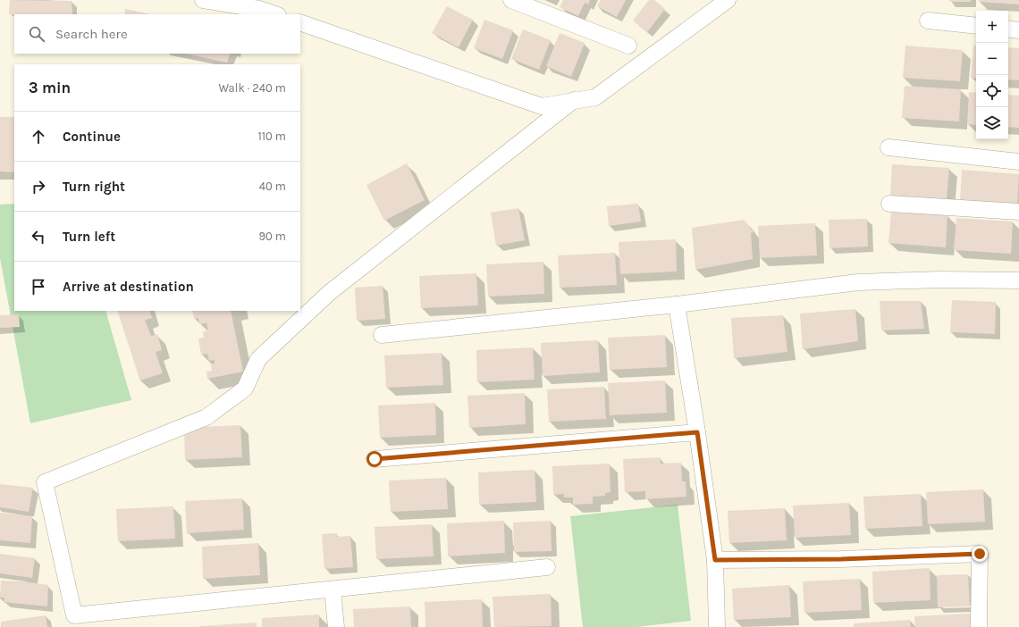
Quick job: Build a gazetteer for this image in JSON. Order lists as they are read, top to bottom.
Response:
{
  "page": {
    "map_buttons": ["+", "−"],
    "search": "Search here",
    "heading": ["3 min", "Walk · 240 m"],
    "list": [
      ["Continue", "110 m"],
      ["Turn right", "40 m"],
      ["Turn left", "90 m"],
      "Arrive at destination"
    ]
  }
}
